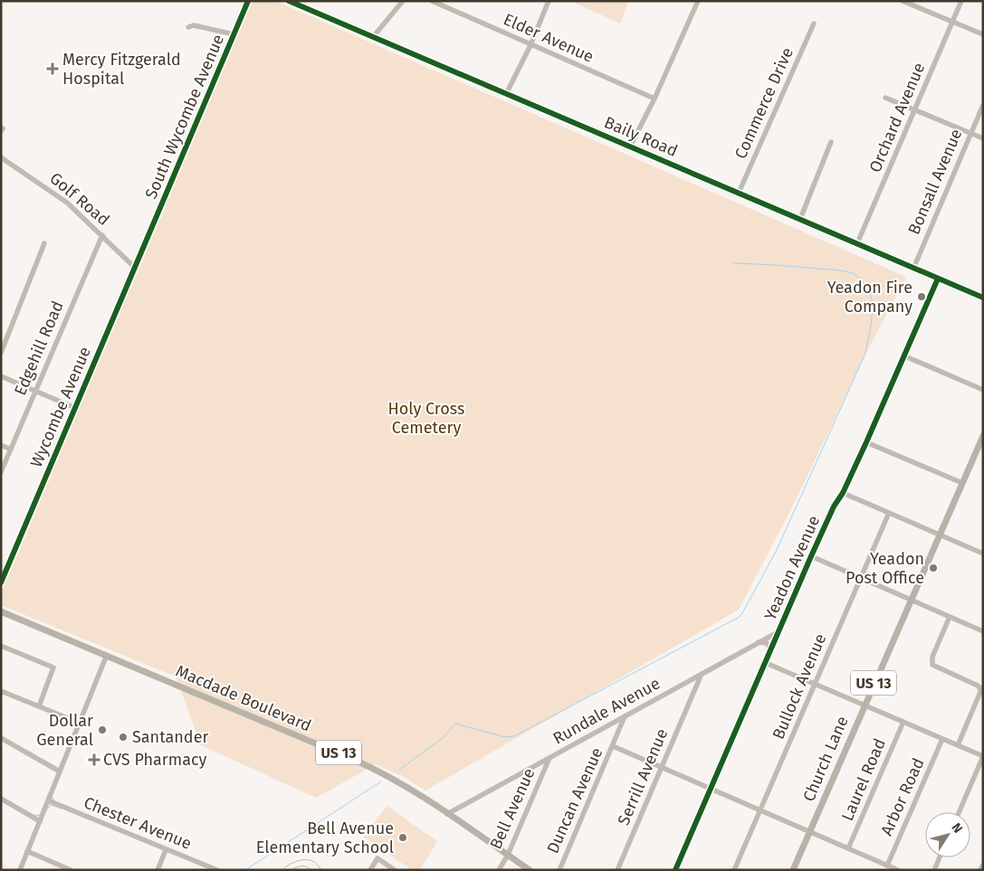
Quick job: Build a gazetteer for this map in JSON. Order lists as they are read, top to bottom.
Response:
{
  "streets": {
    "main road": ["US 13", "Macdade Boulevard", "Church Lane"],
    "street": [
      "Elder Avenue",
      "Commerce Drive",
      "South Wycombe Avenue",
      "Orchard Avenue",
      "Baily Road",
      "Bonsall Avenue",
      "Golf Road",
      "Edgehill Road",
      "Wycombe Avenue",
      "Yeadon Avenue",
      "Bullock Avenue",
      "Rundale Avenue",
      "Serrill Avenue",
      "Laurel Road",
      "Arbor Road",
      "Duncan Avenue",
      "Bell Avenue",
      "Chester Avenue"
    ]
  },
  "crossings": [
    ["Commerce Drive", "Baily Road"],
    ["South Wycombe Avenue", "Wycombe Avenue"],
    ["Orchard Avenue", "Baily Road"],
    ["Baily Road", "Bonsall Avenue"],
    ["Baily Road", "Yeadon Avenue"],
    ["Golf Road", "Edgehill Road"],
    ["Golf Road", "Wycombe Avenue"],
    ["Yeadon Avenue", "Rundale Avenue"],
    ["US 13", "Macdade Boulevard"],
    ["Macdade Boulevard", "Rundale Avenue"],
    ["Macdade Boulevard", "Bell Avenue"],
    ["Rundale Avenue", "Serrill Avenue"],
    ["Rundale Avenue", "Duncan Avenue"],
    ["Rundale Avenue", "Bell Avenue"]
  ],
  "parks": ["Holy Cross Cemetery"],
  "places": {
    "health": ["Mercy Fitzgerald Hospital", "CVS Pharmacy"],
    "other": [
      "Yeadon Fire Company",
      "Yeadon Post Office",
      "Dollar General",
      "Santander",
      "Bell Avenue Elementary School"
    ]
  },
  "north": "top right"
}
